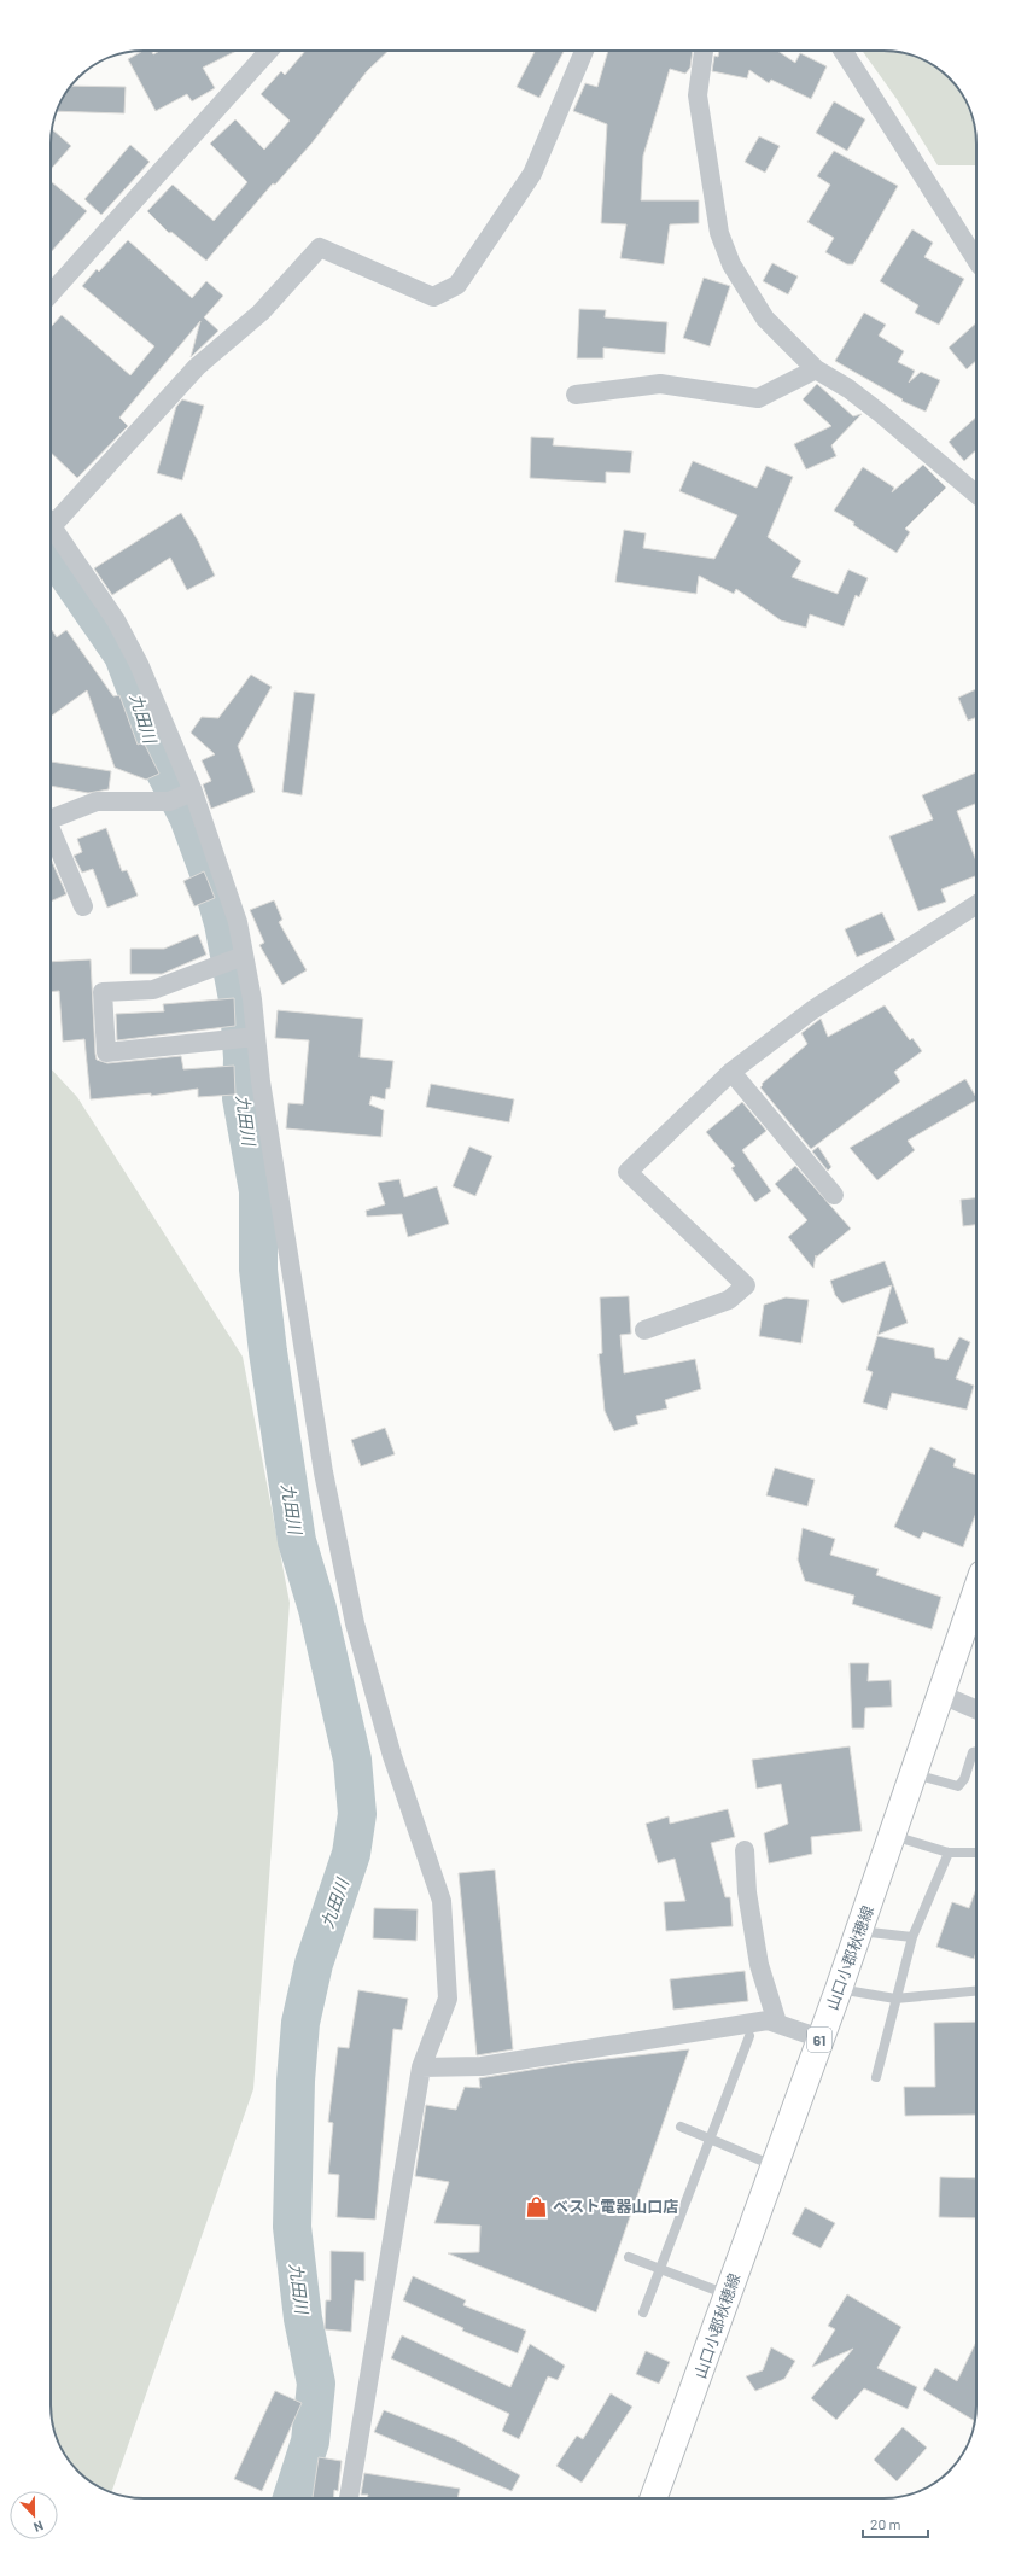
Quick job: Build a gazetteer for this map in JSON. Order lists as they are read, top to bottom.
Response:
{
  "streets": {
    "main road": ["山口小郡秋穂線", "61"]
  },
  "water": ["九田川"],
  "places": {
    "shop": ["ベスト電器山口店"]
  },
  "scale_bar": "20 m",
  "north": "bottom"
}
